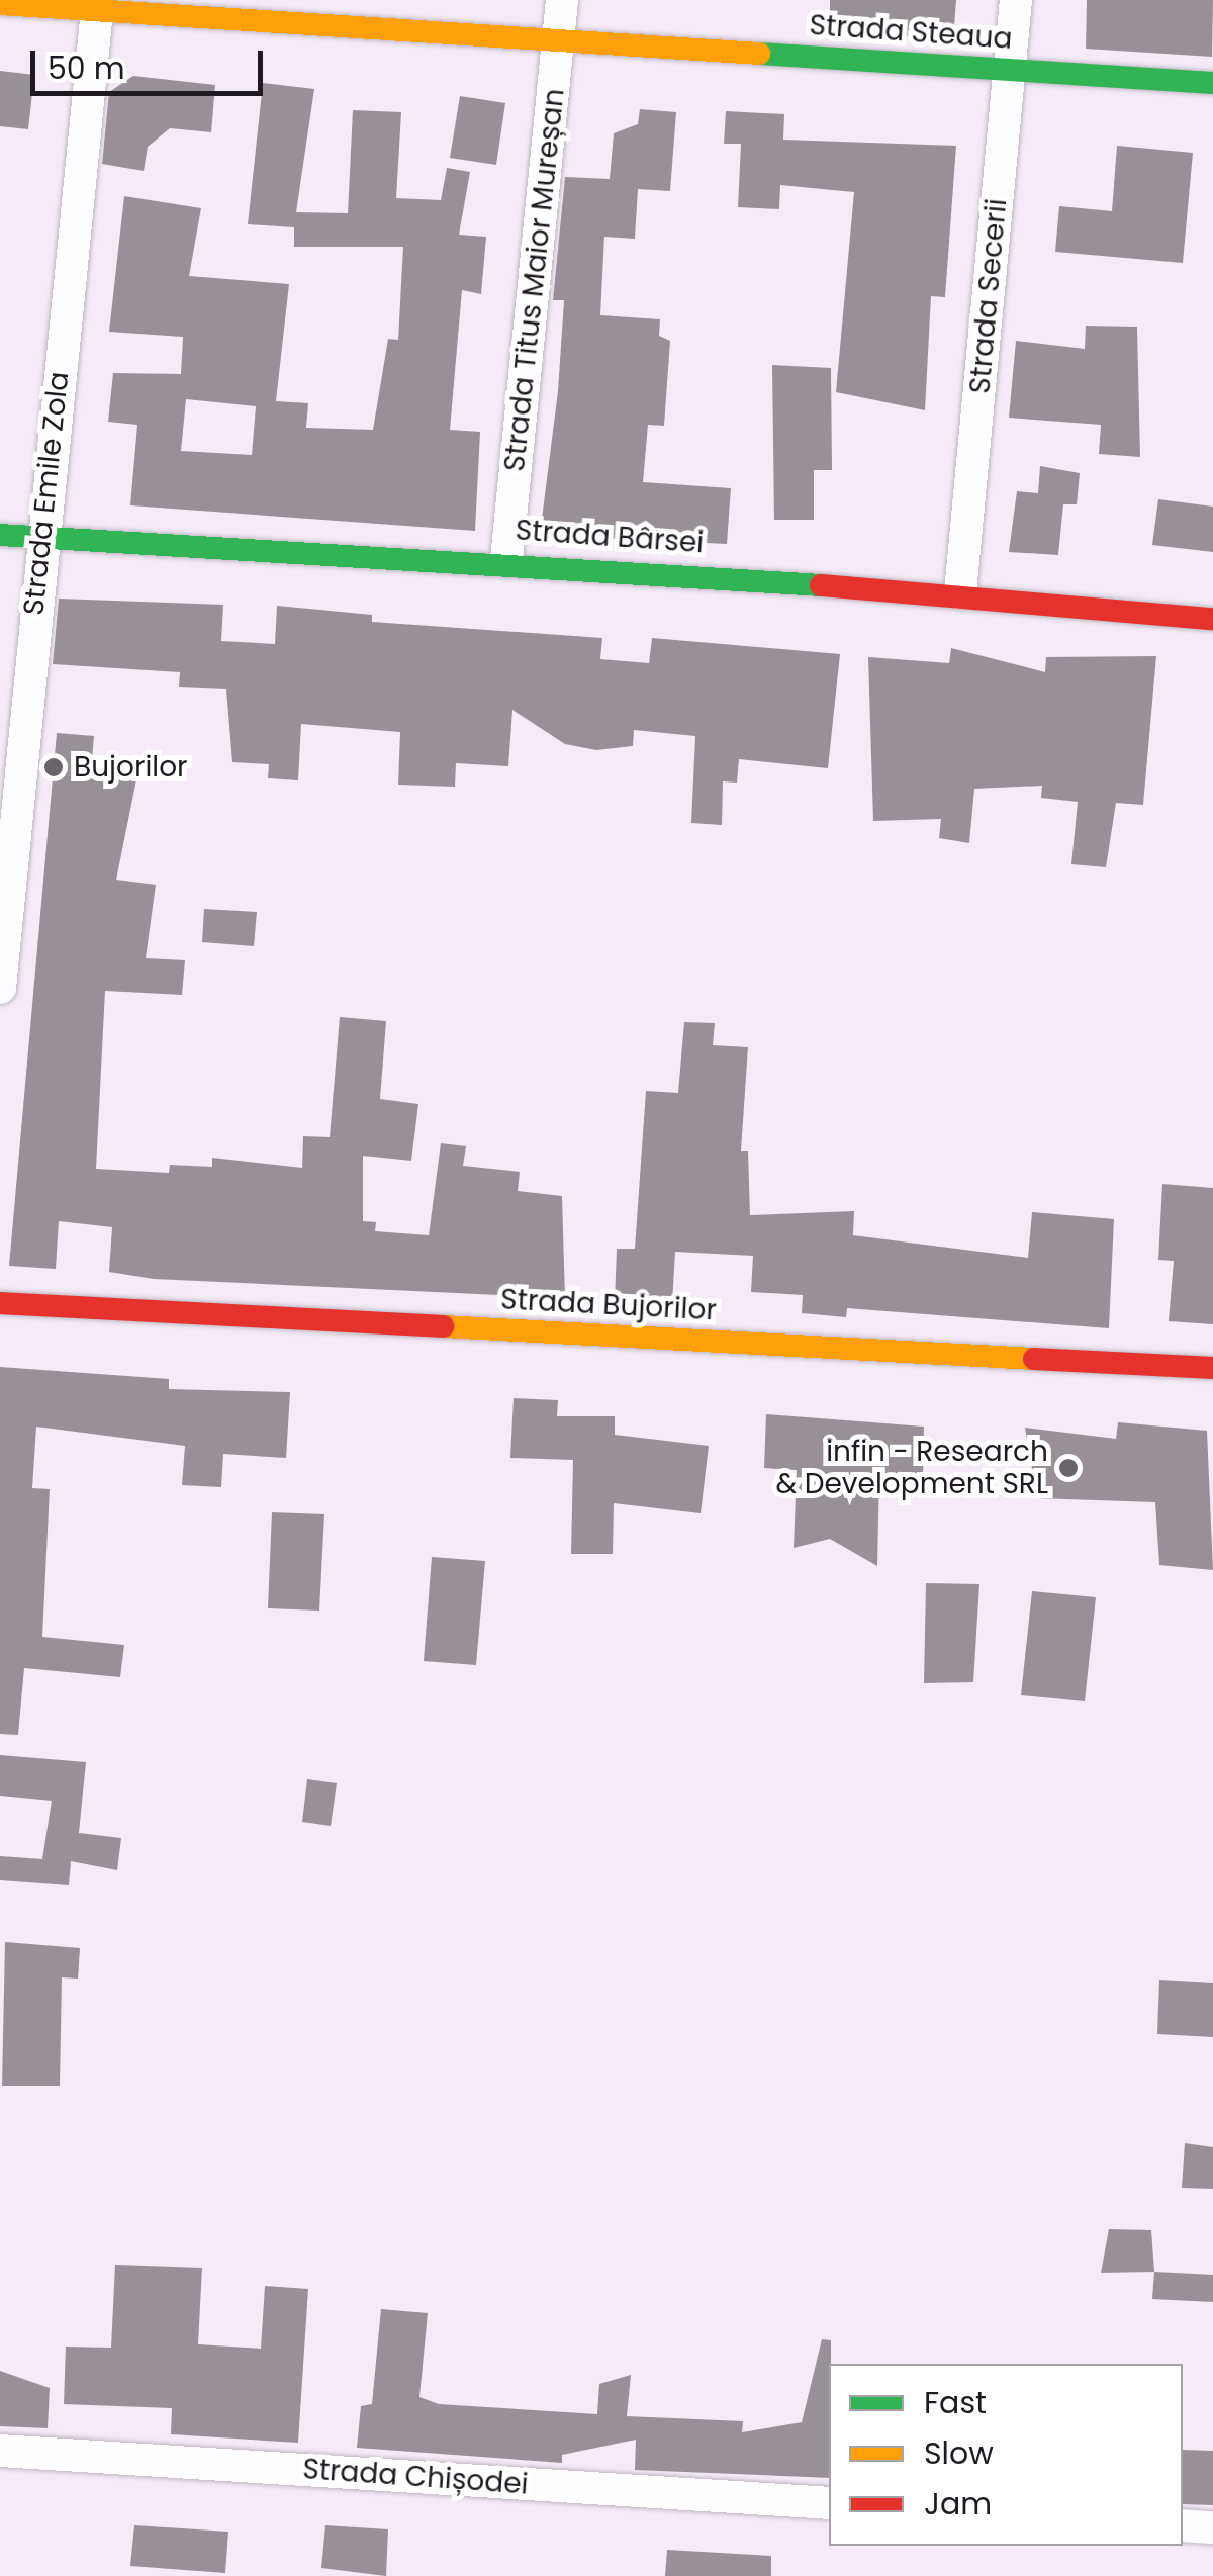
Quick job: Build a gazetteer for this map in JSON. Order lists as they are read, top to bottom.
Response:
{
  "streets": {
    "street": [
      "Strada Steaua",
      "Strada Titus Maior Mureșan",
      "Strada Secerii",
      "Strada Emile Zola",
      "Strada Bârsei",
      "Strada Bujorilor",
      "Strada Chișodei"
    ]
  },
  "crossings": [
    ["Strada Steaua", "Strada Titus Maior Mureșan"],
    ["Strada Steaua", "Strada Secerii"],
    ["Strada Steaua", "Strada Emile Zola"],
    ["Strada Titus Maior Mureșan", "Strada Bârsei"],
    ["Strada Secerii", "Strada Bârsei"],
    ["Strada Emile Zola", "Strada Bârsei"]
  ],
  "places": ["Bujorilor", "infin - Research & Development SRL"],
  "legend": ["Fast", "Slow", "Jam"],
  "scale_bar": "50 m"
}
